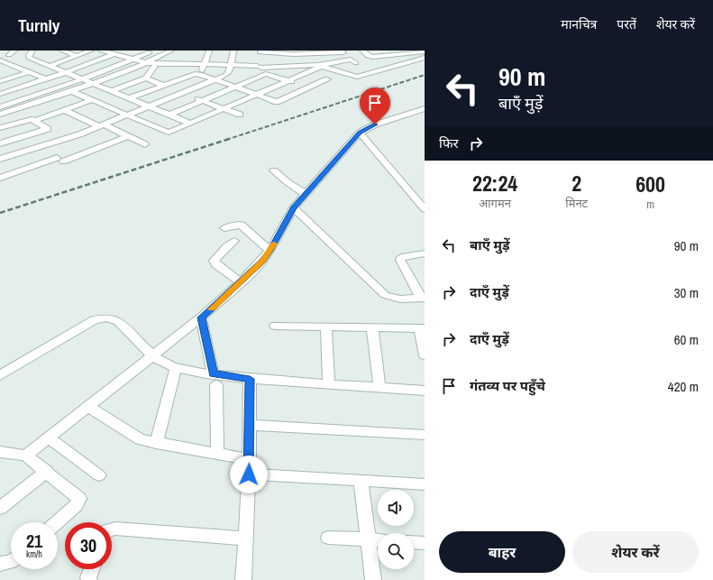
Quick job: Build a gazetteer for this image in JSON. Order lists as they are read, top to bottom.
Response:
{
  "page": {
    "header": "Turnly",
    "nav": ["मानचित्र", "परतें", "शेयर करें"],
    "turn": ["90 m", "बाएँ मुड़ें"],
    "then": "फिर",
    "eta": [
      "22:24",
      "आगमन",
      "2",
      "मिनट",
      "600",
      "m"
    ],
    "list": [
      {
        "name": "बाएँ मुड़ें",
        "value": "90 m"
      },
      {
        "name": "दाएँ मुड़ें",
        "value": "30 m"
      },
      {
        "name": "दाएँ मुड़ें",
        "value": "60 m"
      },
      {
        "name": "गंतव्य पर पहुँचे",
        "value": "420 m"
      }
    ],
    "speed": "21 km/h",
    "limit": "30",
    "buttons": ["बाहर", "शेयर करें"]
  }
}
